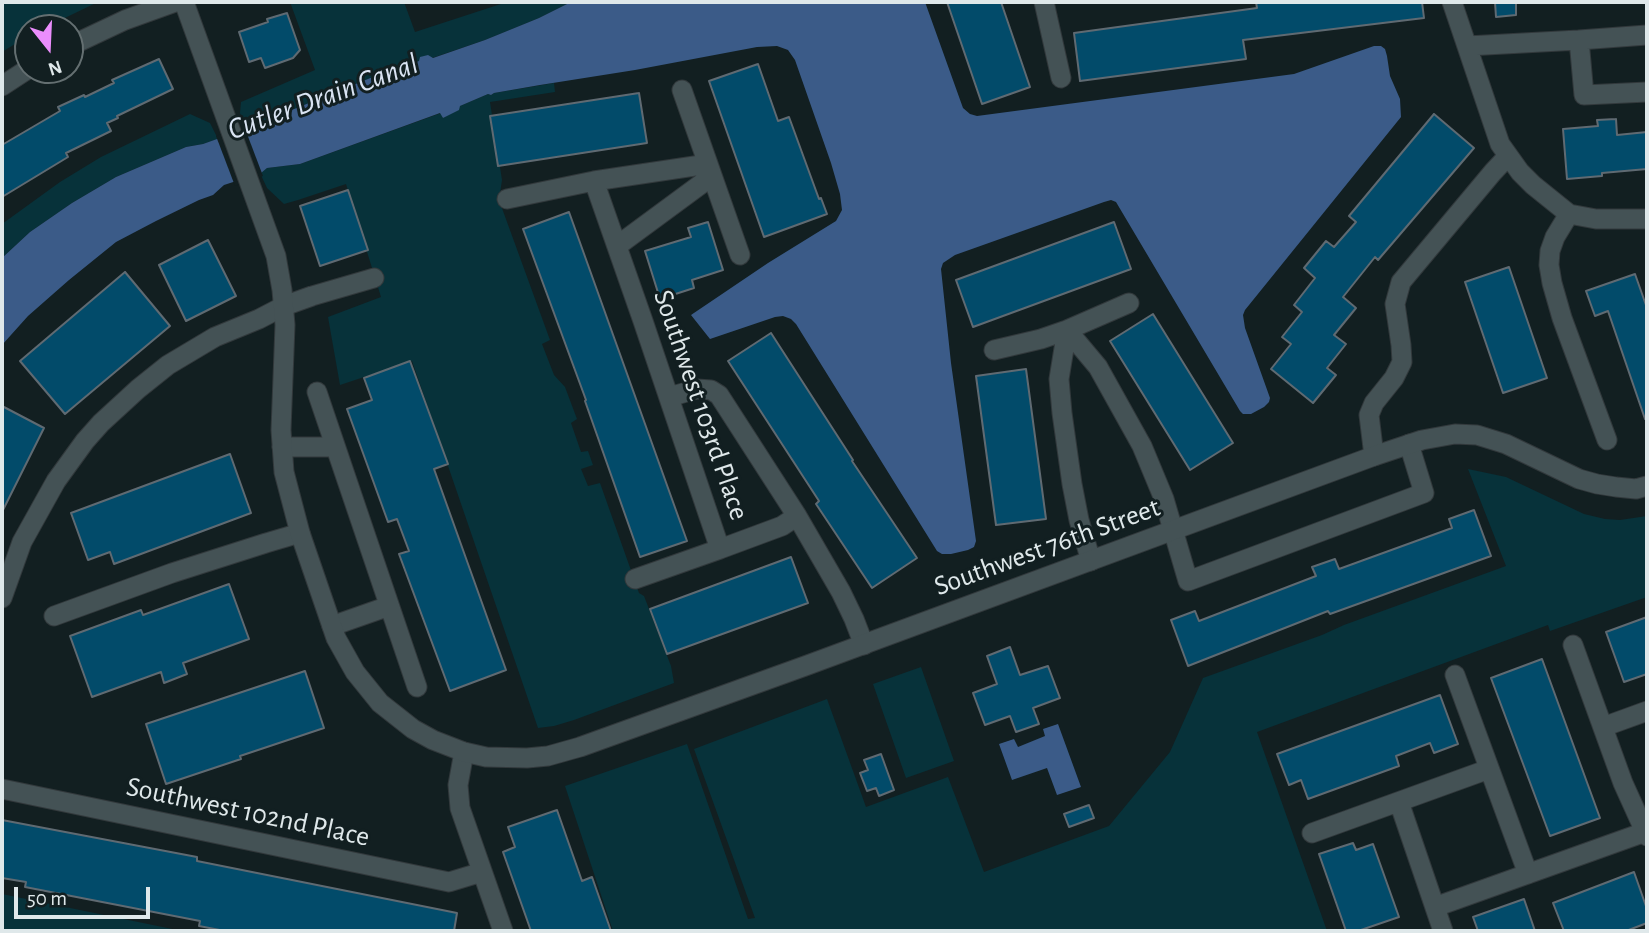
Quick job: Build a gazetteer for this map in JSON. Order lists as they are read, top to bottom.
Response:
{
  "streets": {
    "street": ["Southwest 103rd Place", "Southwest 76th Street", "Southwest 102nd Place"]
  },
  "crossings": [
    ["Southwest 103rd Place", "Southwest 76th Street"]
  ],
  "water": ["Cutler Drain Canal"],
  "scale_bar": "50 m",
  "north": "bottom"
}
